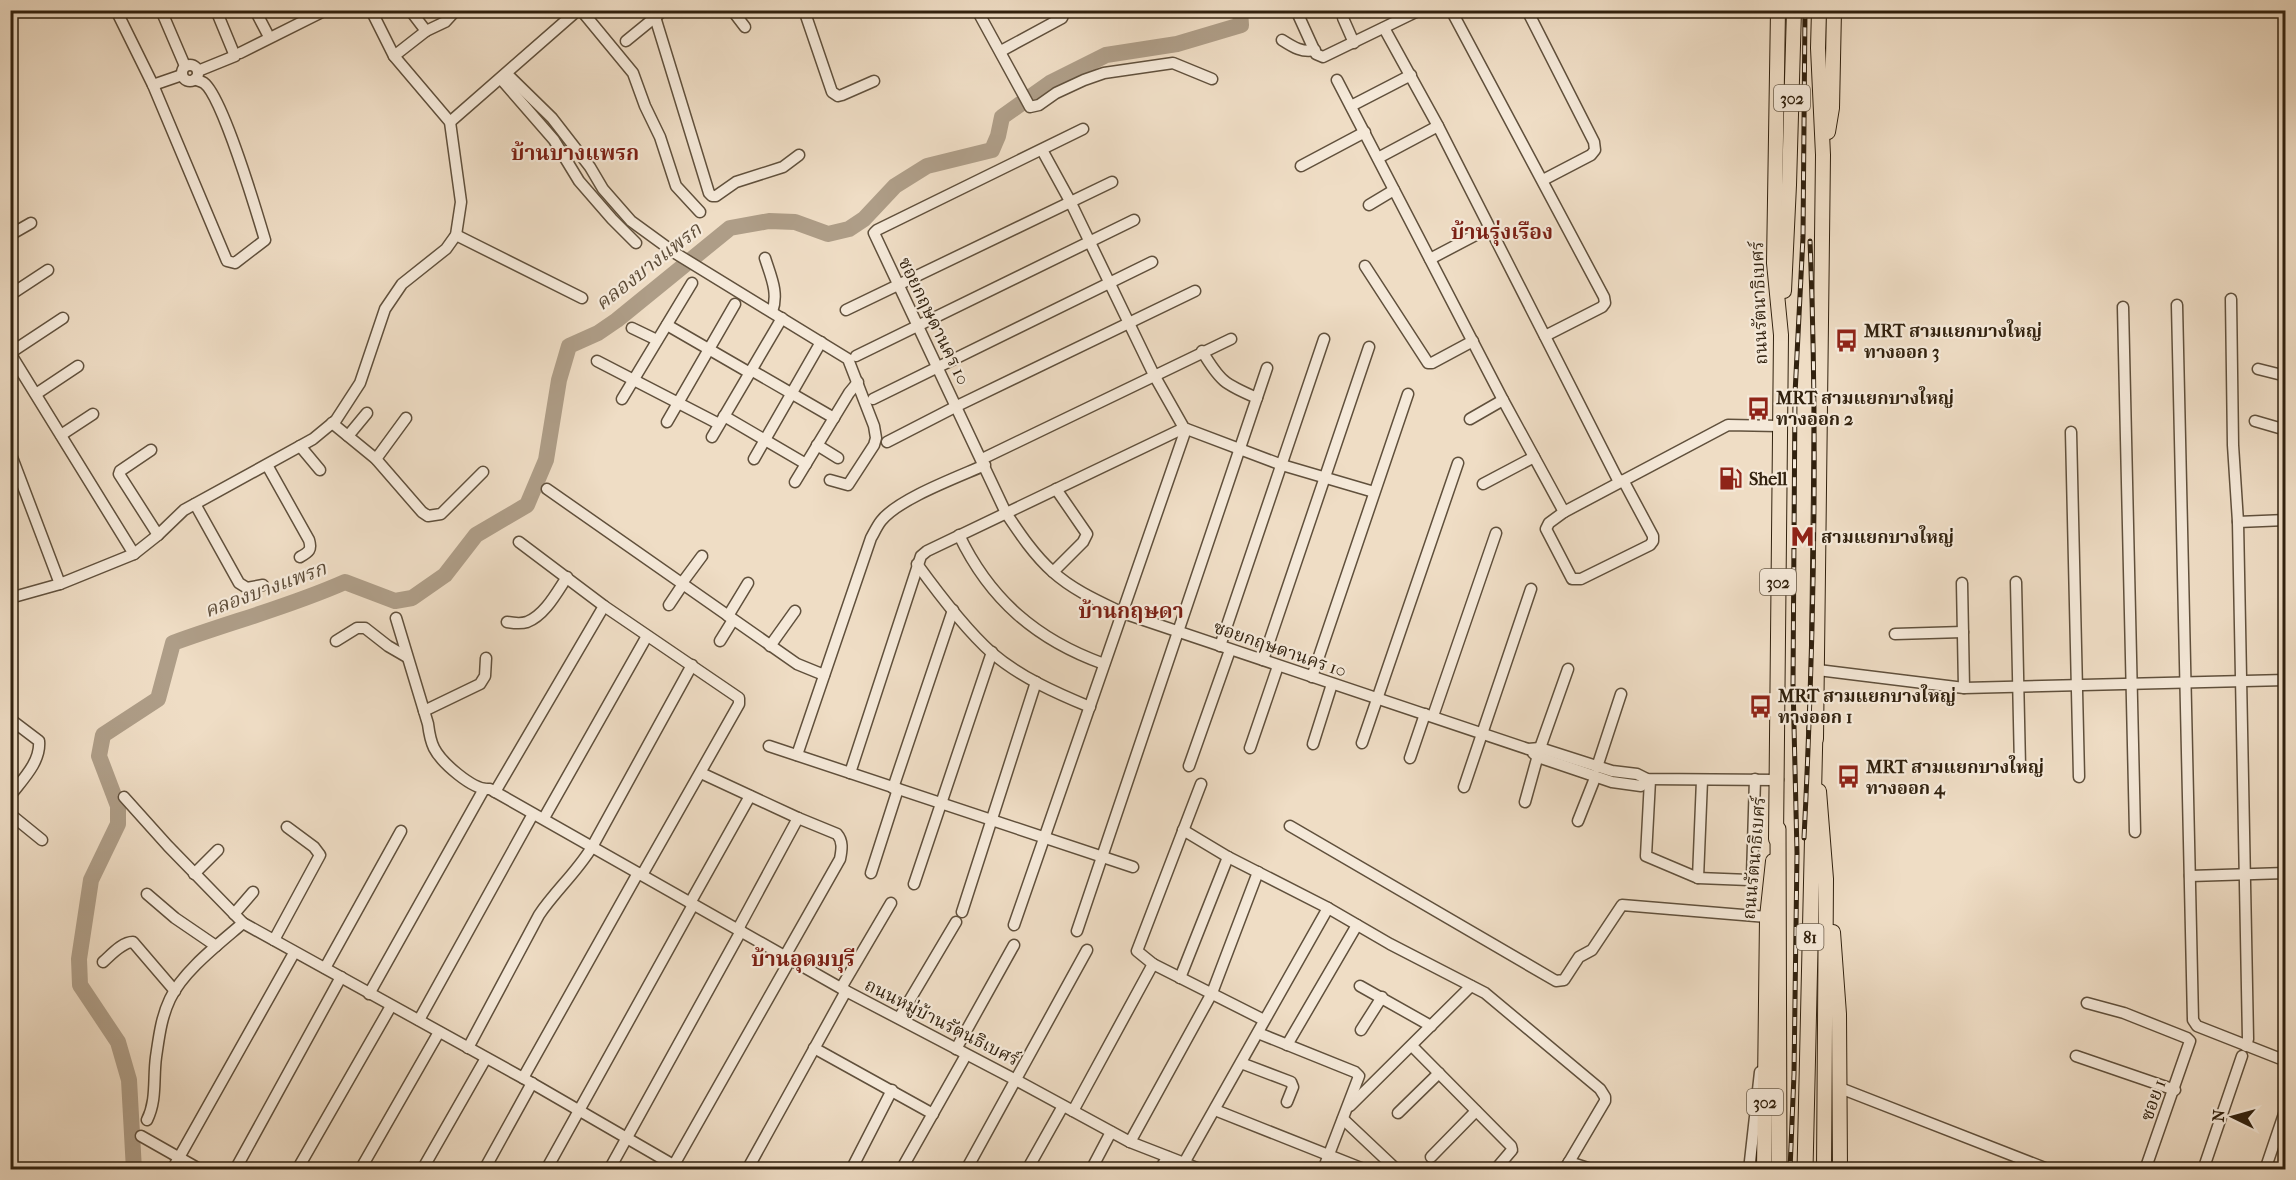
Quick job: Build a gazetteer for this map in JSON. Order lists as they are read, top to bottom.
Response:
{
  "streets": {
    "highway": ["81"],
    "main road": ["302", "ถนนรัตนาธิเบศร์"],
    "street": ["ซอยกฤษดานคร 10", "ถนนหมู่บ้านรัตนธิเบศร์", "ซอย 1"]
  },
  "crossings": [
    ["302", "ถนนรัตนาธิเบศร์"],
    ["302", "81"],
    ["ถนนรัตนาธิเบศร์", "ซอยกฤษดานคร 10"],
    ["ถนนรัตนาธิเบศร์", "81"]
  ],
  "districts": [
    "บ้านบางแพรก",
    "บ้านรุ่งเรือง",
    "บ้านกฤษดา",
    "บ้านอุดมบุรี"
  ],
  "water": ["คลองบางแพรก"],
  "places": {
    "bus stop": [
      "MRT สามแยกบางใหญ่ ทางออก 3",
      "MRT สามแยกบางใหญ่ ทางออก 2",
      "MRT สามแยกบางใหญ่ ทางออก 1",
      "MRT สามแยกบางใหญ่ ทางออก 4"
    ],
    "fuel station": ["Shell"],
    "metro station": ["สามแยกบางใหญ่"]
  },
  "north": "left"
}
